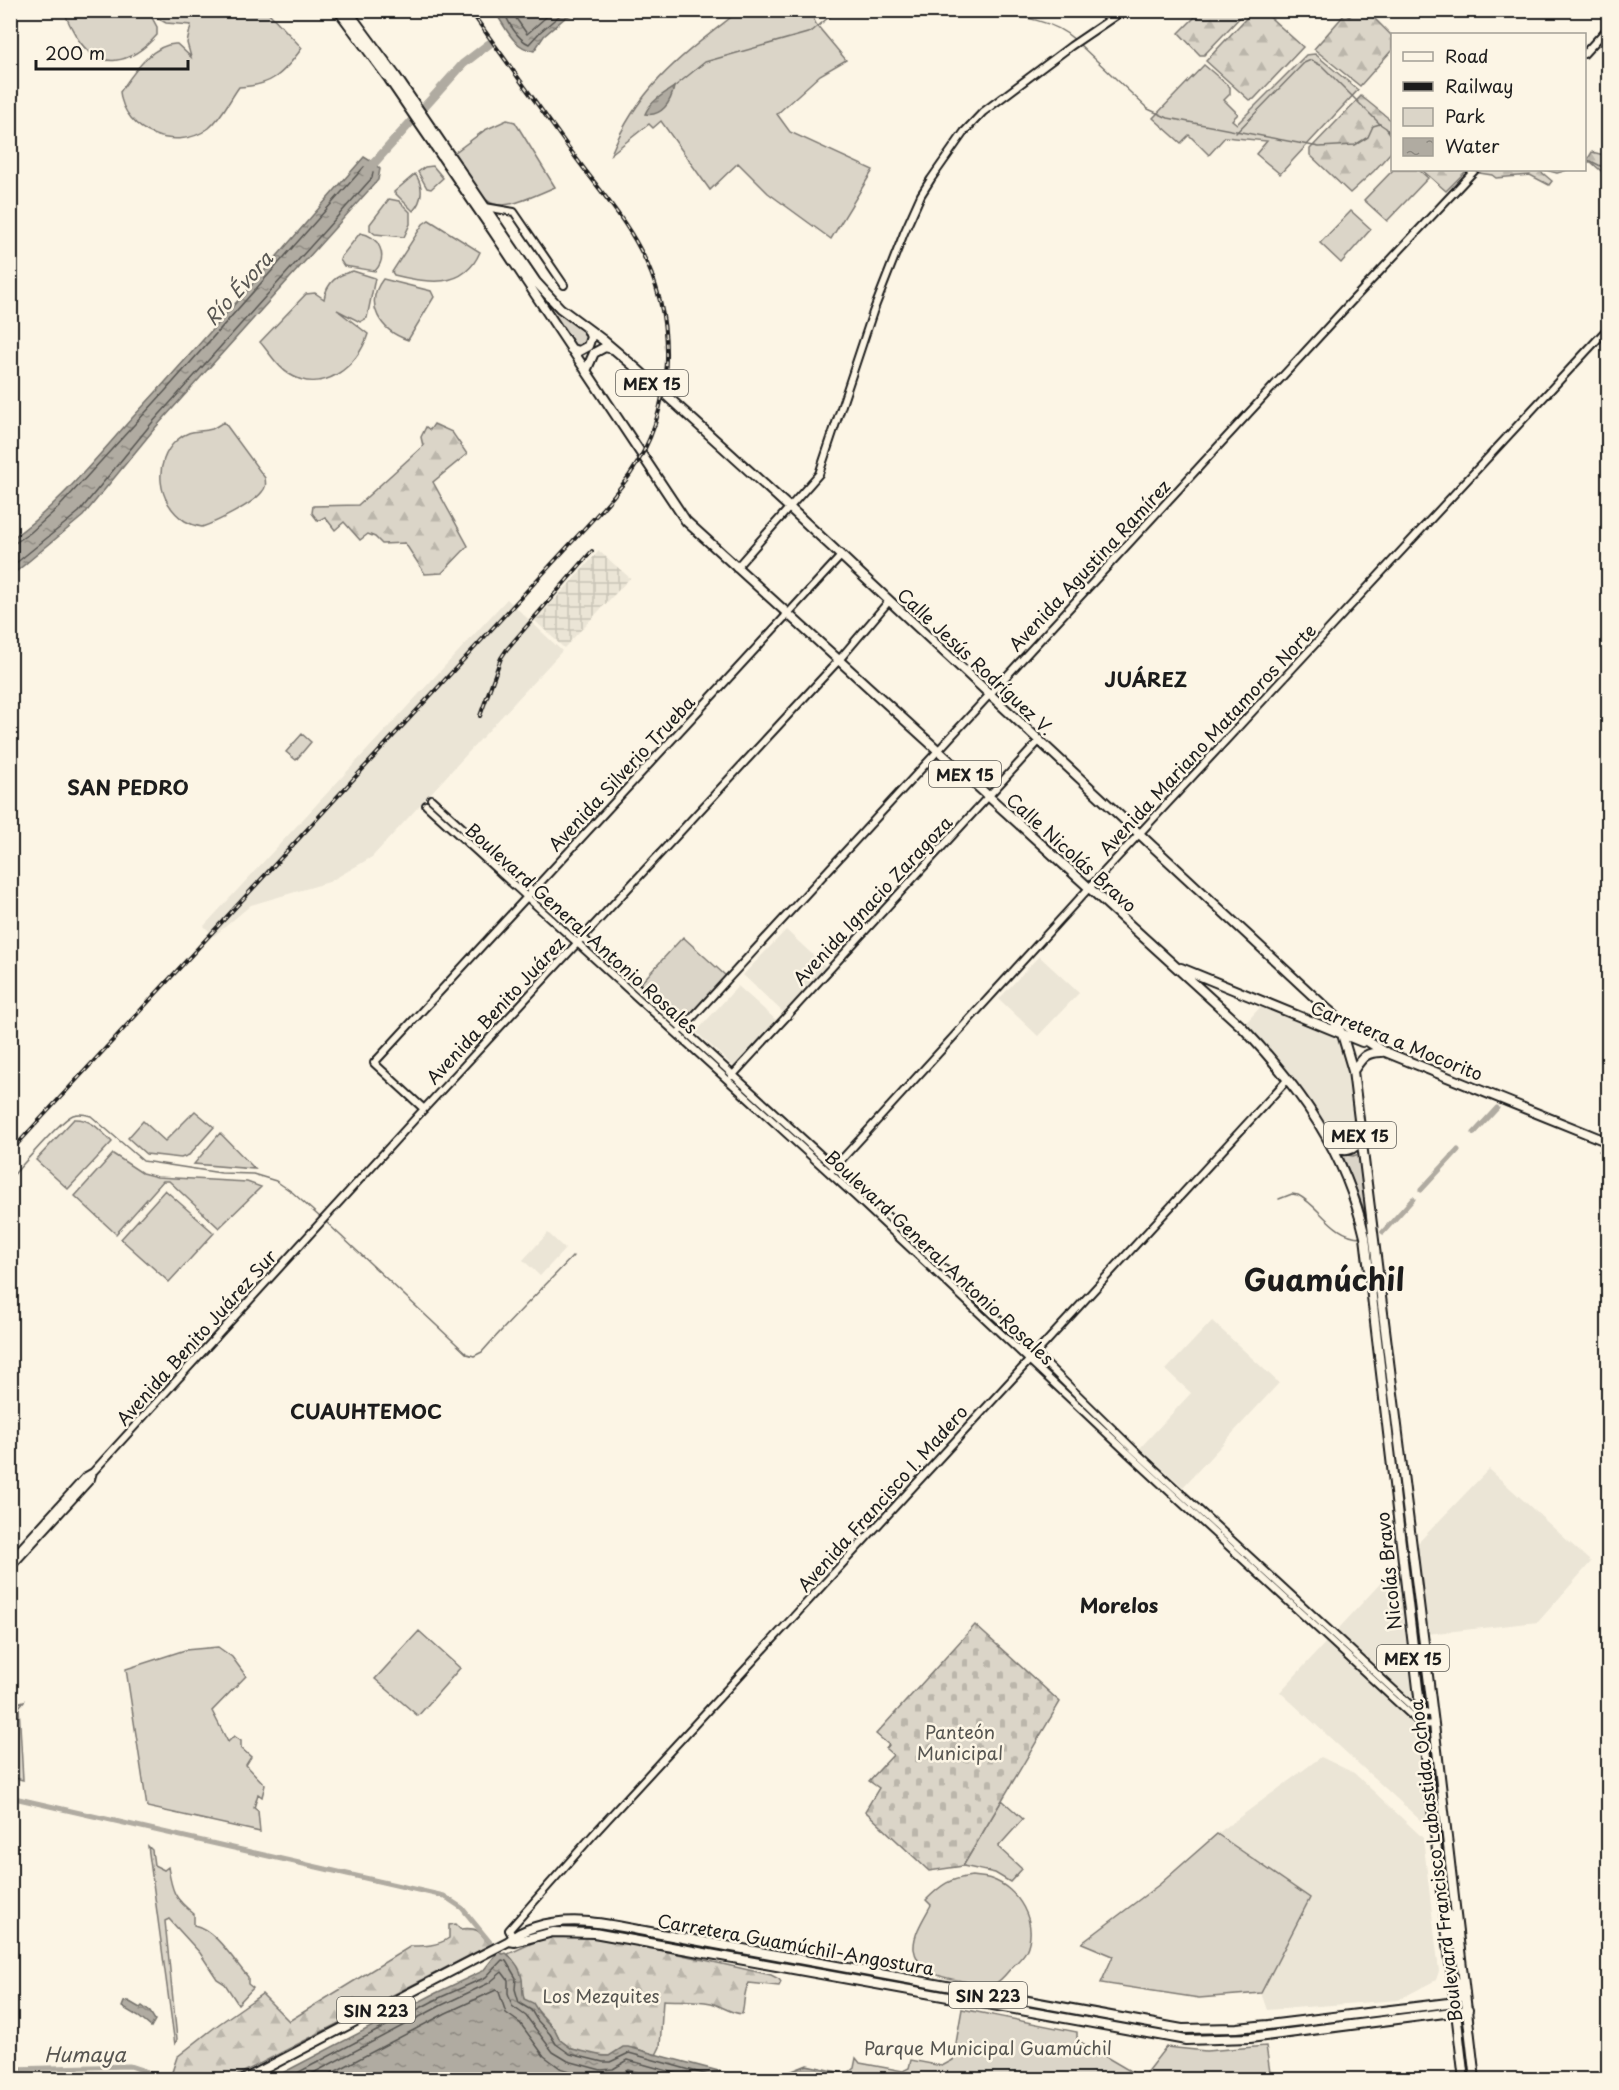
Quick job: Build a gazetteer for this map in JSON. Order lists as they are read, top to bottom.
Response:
{
  "streets": {
    "main road": [
      "MEX 15",
      "Calle Jesús Rodríguez V.",
      "Calle Nicolás Bravo",
      "Carretera a Mocorito",
      "Nicolás Bravo",
      "Boulevard Francisco Labastida Ochoa",
      "Carretera Guamúchil-Angostura",
      "SIN 223"
    ],
    "street": [
      "Avenida Agustina Ramírez",
      "Avenida Mariano Matamoros Norte",
      "Avenida Silverio Trueba",
      "Avenida Ignacio Zaragoza",
      "Boulevard General Antonio Rosales",
      "Avenida Benito Juárez",
      "Avenida Benito Juárez Sur",
      "Avenida Francisco I. Madero"
    ]
  },
  "crossings": [
    ["MEX 15", "Calle Jesús Rodríguez V."],
    ["MEX 15", "Calle Nicolás Bravo"],
    ["MEX 15", "Carretera a Mocorito"],
    ["MEX 15", "Boulevard Francisco Labastida Ochoa"],
    ["Avenida Agustina Ramírez", "Calle Jesús Rodríguez V."],
    ["Avenida Agustina Ramírez", "Calle Nicolás Bravo"],
    ["Avenida Agustina Ramírez", "Boulevard General Antonio Rosales"],
    ["Calle Jesús Rodríguez V.", "Avenida Mariano Matamoros Norte"],
    ["Calle Jesús Rodríguez V.", "Avenida Silverio Trueba"],
    ["Calle Jesús Rodríguez V.", "Avenida Ignacio Zaragoza"],
    ["Calle Jesús Rodríguez V.", "Carretera a Mocorito"],
    ["Avenida Mariano Matamoros Norte", "Calle Nicolás Bravo"],
    ["Avenida Mariano Matamoros Norte", "Boulevard General Antonio Rosales"],
    ["Avenida Silverio Trueba", "Calle Nicolás Bravo"],
    ["Avenida Silverio Trueba", "Boulevard General Antonio Rosales"],
    ["Avenida Silverio Trueba", "Avenida Benito Juárez"],
    ["Calle Nicolás Bravo", "Avenida Ignacio Zaragoza"],
    ["Calle Nicolás Bravo", "Avenida Benito Juárez"],
    ["Calle Nicolás Bravo", "Carretera a Mocorito"],
    ["Calle Nicolás Bravo", "Avenida Francisco I. Madero"],
    ["Calle Nicolás Bravo", "Nicolás Bravo"],
    ["Avenida Ignacio Zaragoza", "Boulevard General Antonio Rosales"],
    ["Boulevard General Antonio Rosales", "Avenida Benito Juárez"],
    ["Boulevard General Antonio Rosales", "Avenida Francisco I. Madero"],
    ["Boulevard General Antonio Rosales", "Nicolás Bravo"],
    ["Avenida Benito Juárez", "Avenida Benito Juárez Sur"],
    ["Carretera a Mocorito", "Boulevard Francisco Labastida Ochoa"],
    ["Avenida Francisco I. Madero", "Carretera Guamúchil-Angostura"],
    ["Avenida Francisco I. Madero", "SIN 223"],
    ["Nicolás Bravo", "Carretera Guamúchil-Angostura"],
    ["Boulevard Francisco Labastida Ochoa", "Carretera Guamúchil-Angostura"],
    ["Carretera Guamúchil-Angostura", "SIN 223"]
  ],
  "districts": [
    "JUÁREZ",
    "SAN PEDRO",
    "Guamúchil",
    "CUAUHTEMOC",
    "Morelos"
  ],
  "water": ["Río Évora", "Humaya"],
  "parks": ["Panteón Municipal", "Los Mezquites", "Parque Municipal Guamúchil"],
  "legend": [
    "Road",
    "Railway",
    "Park",
    "Water"
  ],
  "scale_bar": "200 m"
}
